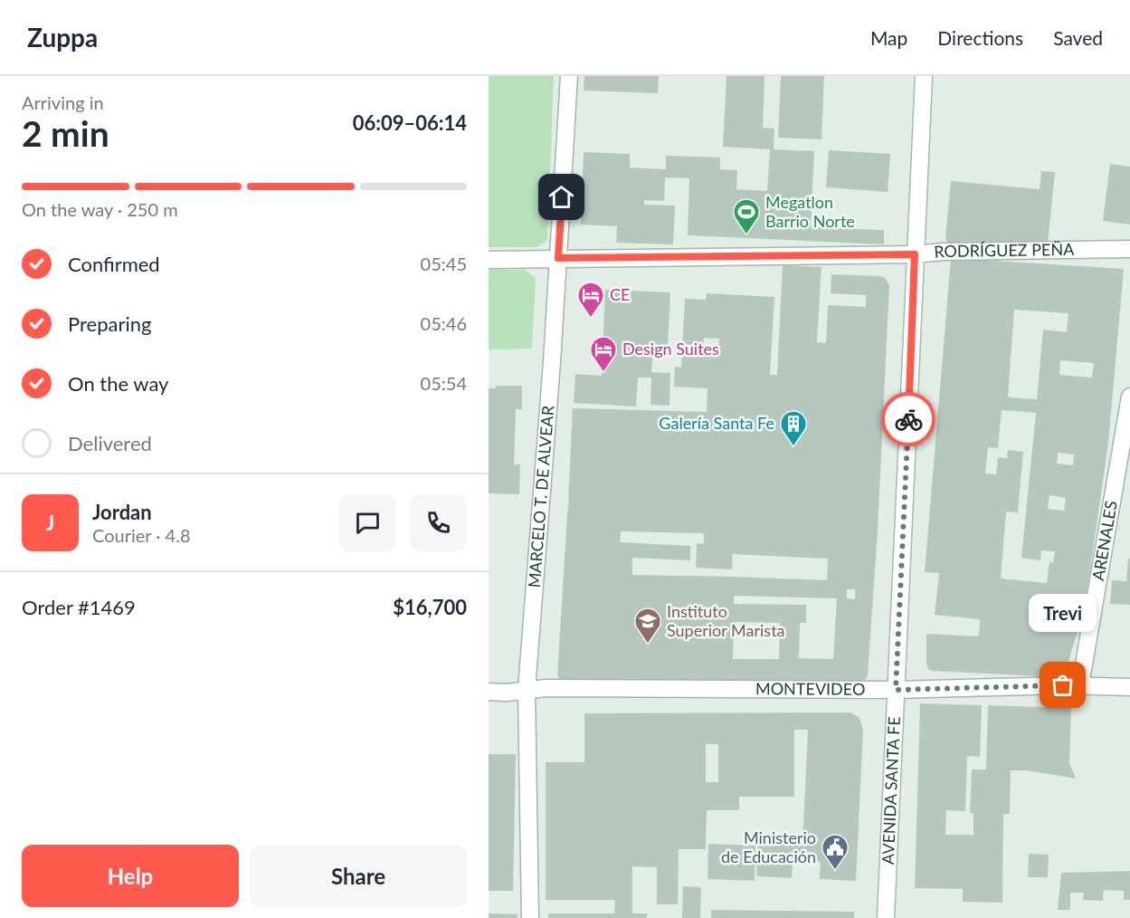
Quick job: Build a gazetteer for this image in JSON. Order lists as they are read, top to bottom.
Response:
{
  "streets": {
    "street": [
      "RODRÍGUEZ PEÑA",
      "MARCELO T. DE ALVEAR",
      "ARENALES",
      "MONTEVIDEO",
      "AVENIDA SANTA FE"
    ]
  },
  "crossings": [
    ["RODRÍGUEZ PEÑA", "MARCELO T. DE ALVEAR"],
    ["RODRÍGUEZ PEÑA", "AVENIDA SANTA FE"],
    ["MARCELO T. DE ALVEAR", "MONTEVIDEO"],
    ["ARENALES", "MONTEVIDEO"],
    ["MONTEVIDEO", "AVENIDA SANTA FE"]
  ],
  "places": {
    "sports": ["Megatlon Barrio Norte"],
    "hotel": ["CE", "Design Suites"],
    "building": ["Galería Santa Fe"],
    "school or university": ["Instituto Superior Marista"],
    "other": ["Trevi"],
    "public building": ["Ministerio de Educación"]
  },
  "page": {
    "header": "Zuppa",
    "nav": ["Map", "Directions", "Saved"],
    "heading": ["2 min", "Arriving in", "06:09–06:14"],
    "panel": [
      "Jordan",
      "Courier · 4.8",
      "Order #1469",
      "$16,700"
    ],
    "bar": "On the way · 250 m",
    "list": [
      ["Confirmed", "05:45"],
      ["Preparing", "05:46"],
      ["On the way", "05:54"],
      "Delivered"
    ],
    "round": "J",
    "bubble": "Trevi",
    "buttons": ["Help", "Share"]
  }
}
